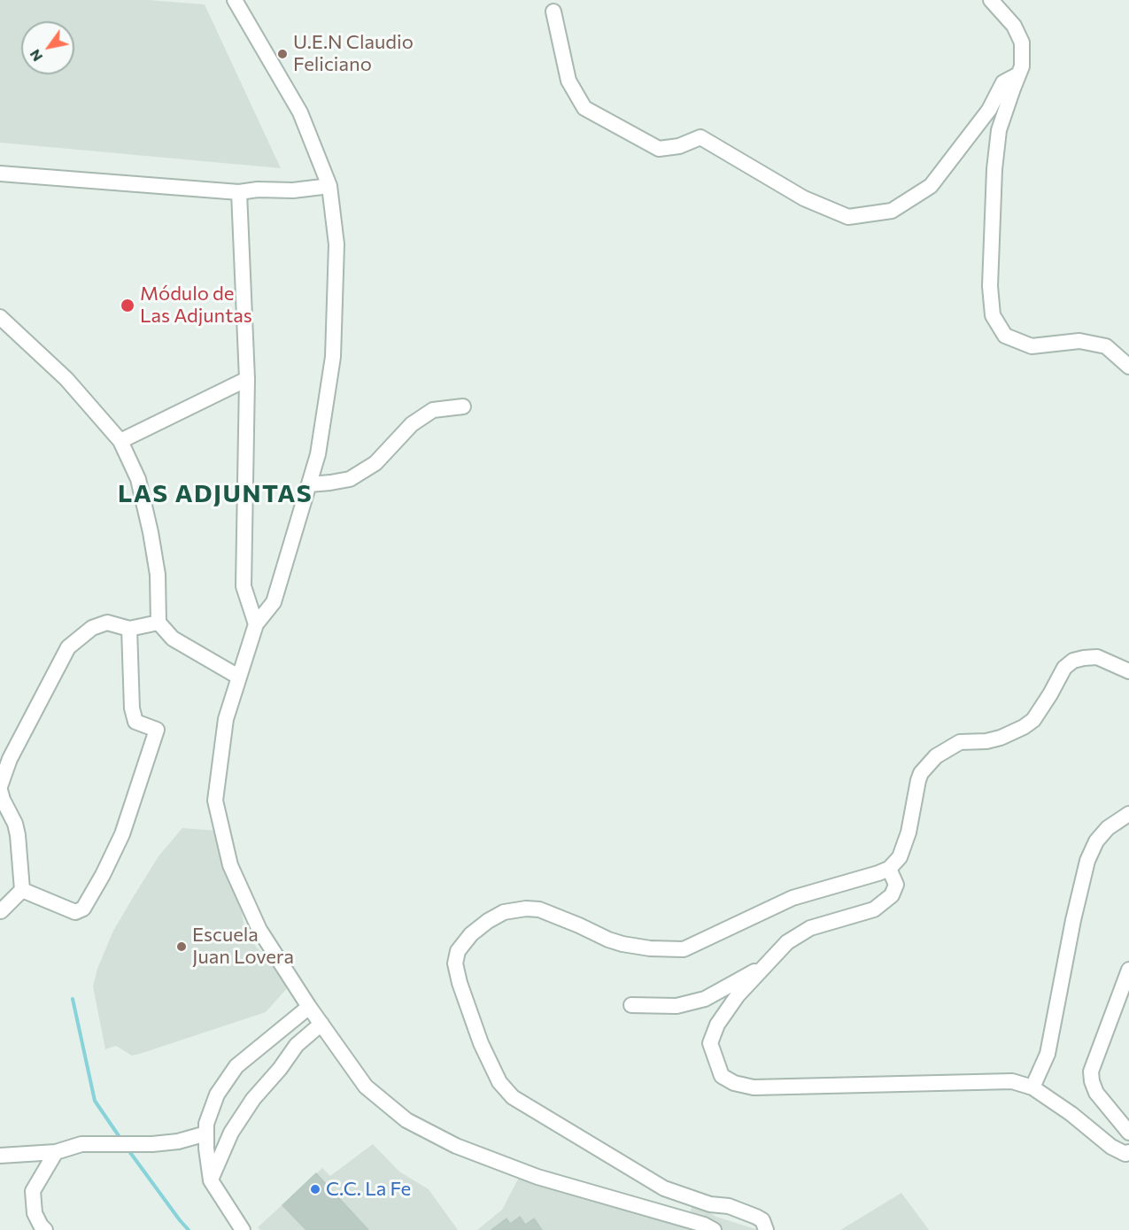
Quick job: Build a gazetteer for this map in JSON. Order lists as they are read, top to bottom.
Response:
{
  "districts": ["LAS ADJUNTAS"],
  "places": [
    "U.E.N Claudio Feliciano",
    "Módulo de Las Adjuntas",
    "Escuela Juan Lovera",
    "C.C. La Fe"
  ],
  "north": "bottom left"
}
